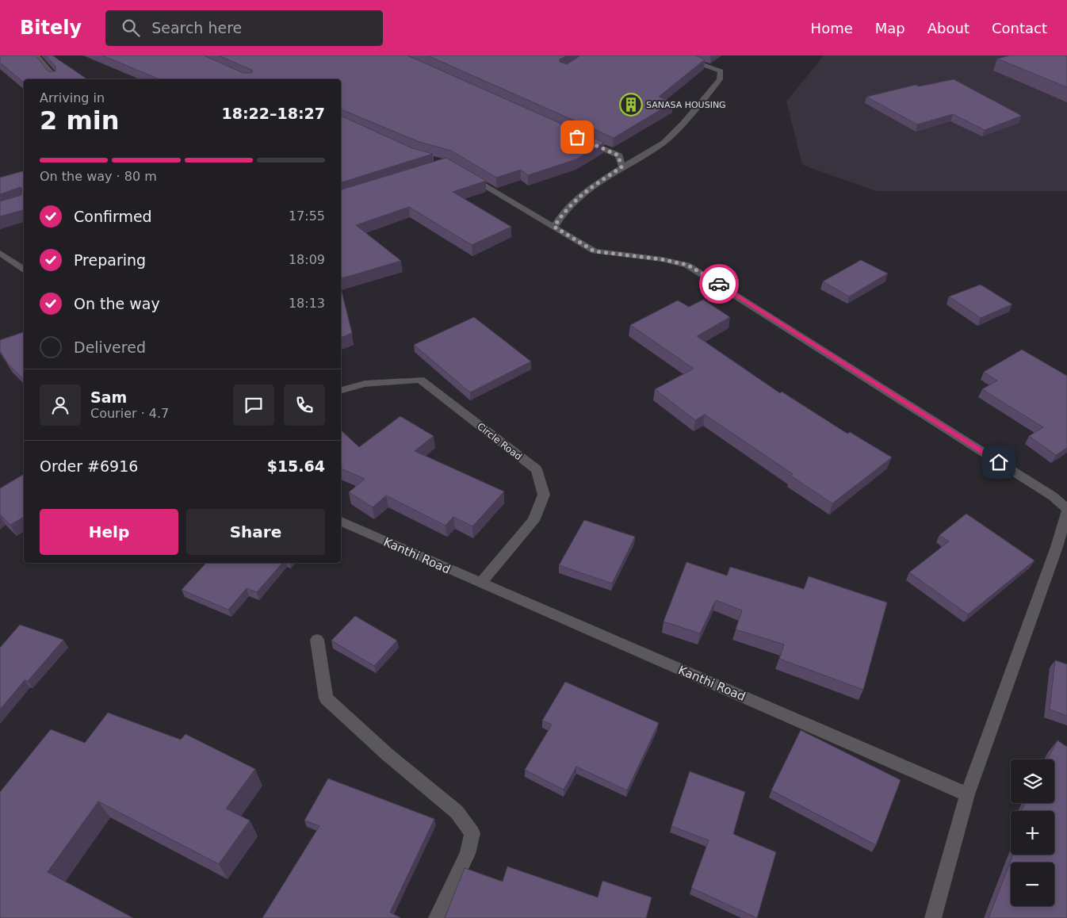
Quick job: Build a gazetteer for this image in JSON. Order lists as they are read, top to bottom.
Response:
{
  "streets": {
    "street": ["Circle Road", "Kanthi Road"]
  },
  "crossings": [
    ["Circle Road", "Kanthi Road"]
  ],
  "places": {
    "building": ["SANASA HOUSING"]
  },
  "page": {
    "header": "Bitely",
    "search": "Search here",
    "nav": [
      "Home",
      "Map",
      "About",
      "Contact"
    ],
    "heading": ["2 min", "Arriving in", "18:22–18:27"],
    "panel": [
      "Sam",
      "Courier · 4.7",
      "Order #6916",
      "$15.64"
    ],
    "bar": "On the way · 80 m",
    "list": [
      ["Confirmed", "17:55"],
      ["Preparing", "18:09"],
      ["On the way", "18:13"],
      "Delivered"
    ],
    "buttons": ["Help", "Share"],
    "map_buttons": ["+", "−"]
  }
}
